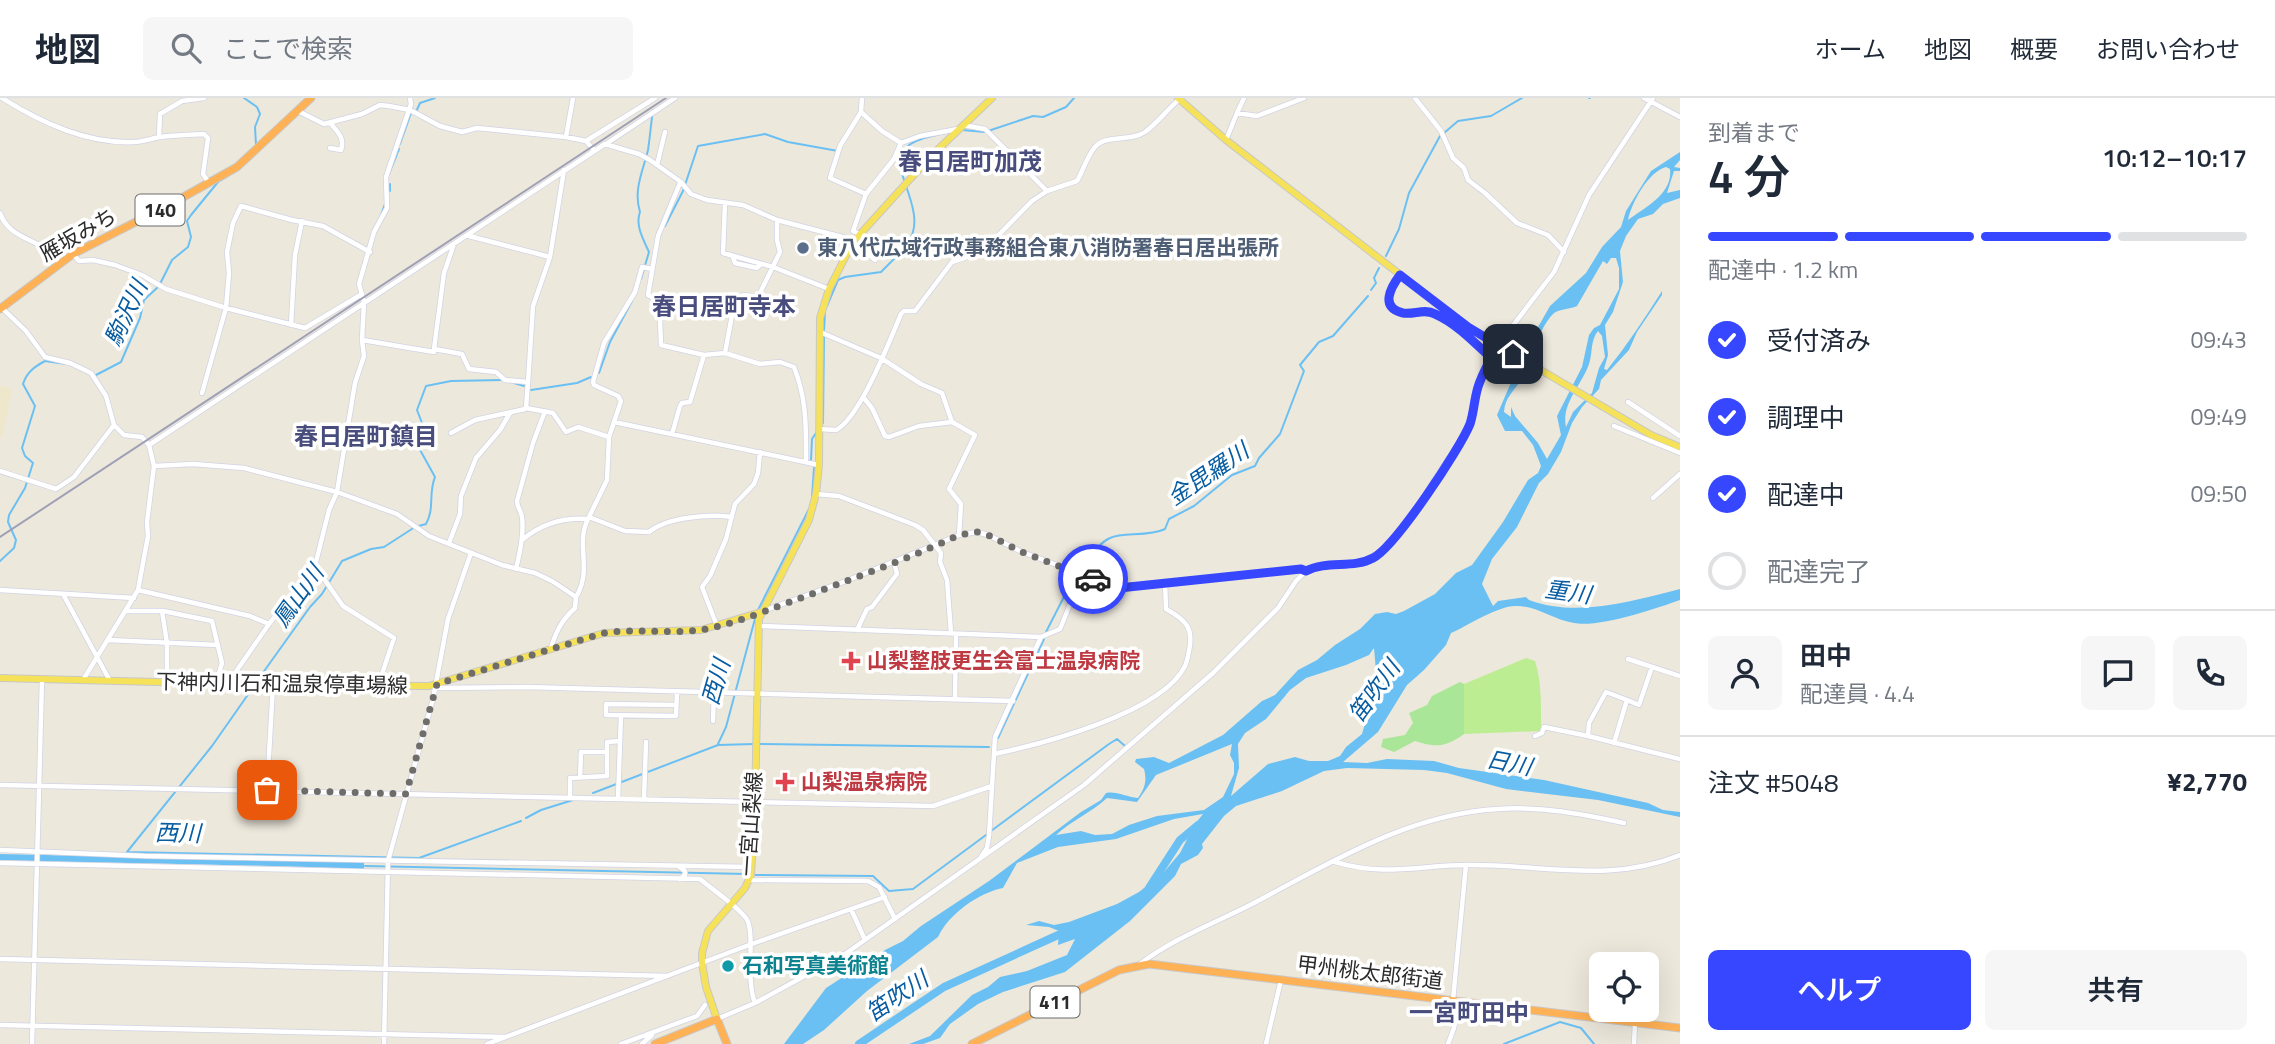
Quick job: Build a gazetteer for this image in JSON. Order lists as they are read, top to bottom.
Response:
{
  "streets": {
    "highway": [
      "140",
      "雁坂みち",
      "甲州桃太郎街道",
      "411"
    ],
    "main road": ["下神内川石和温泉停車場線", "一宮山梨線"]
  },
  "crossings": [
    ["下神内川石和温泉停車場線", "一宮山梨線"],
    ["甲州桃太郎街道", "411"]
  ],
  "districts": [
    "春日居町加茂",
    "春日居町寺本",
    "春日居町鎮目",
    "一宮町田中"
  ],
  "water": [
    "駒沢川",
    "金毘羅川",
    "重川",
    "鳳山川",
    "西川",
    "笛吹川",
    "日川"
  ],
  "places": {
    "other": ["東八代広域行政事務組合東八消防署春日居出張所", "石和写真美術館"],
    "health": ["山梨整肢更生会富士温泉病院", "山梨温泉病院"]
  },
  "page": {
    "header": "地図",
    "search": "ここで検索",
    "nav": [
      "ホーム",
      "地図",
      "概要",
      "お問い合わせ"
    ],
    "heading": ["4 分", "到着まで", "10:12–10:17"],
    "panel": [
      "田中",
      "配達員 · 4.4",
      "注文 #5048",
      "¥2,770"
    ],
    "bar": "配達中 · 1.2 km",
    "list": [
      ["受付済み", "09:43"],
      ["調理中", "09:49"],
      ["配達中", "09:50"],
      "配達完了"
    ],
    "buttons": ["ヘルプ", "共有"]
  }
}
